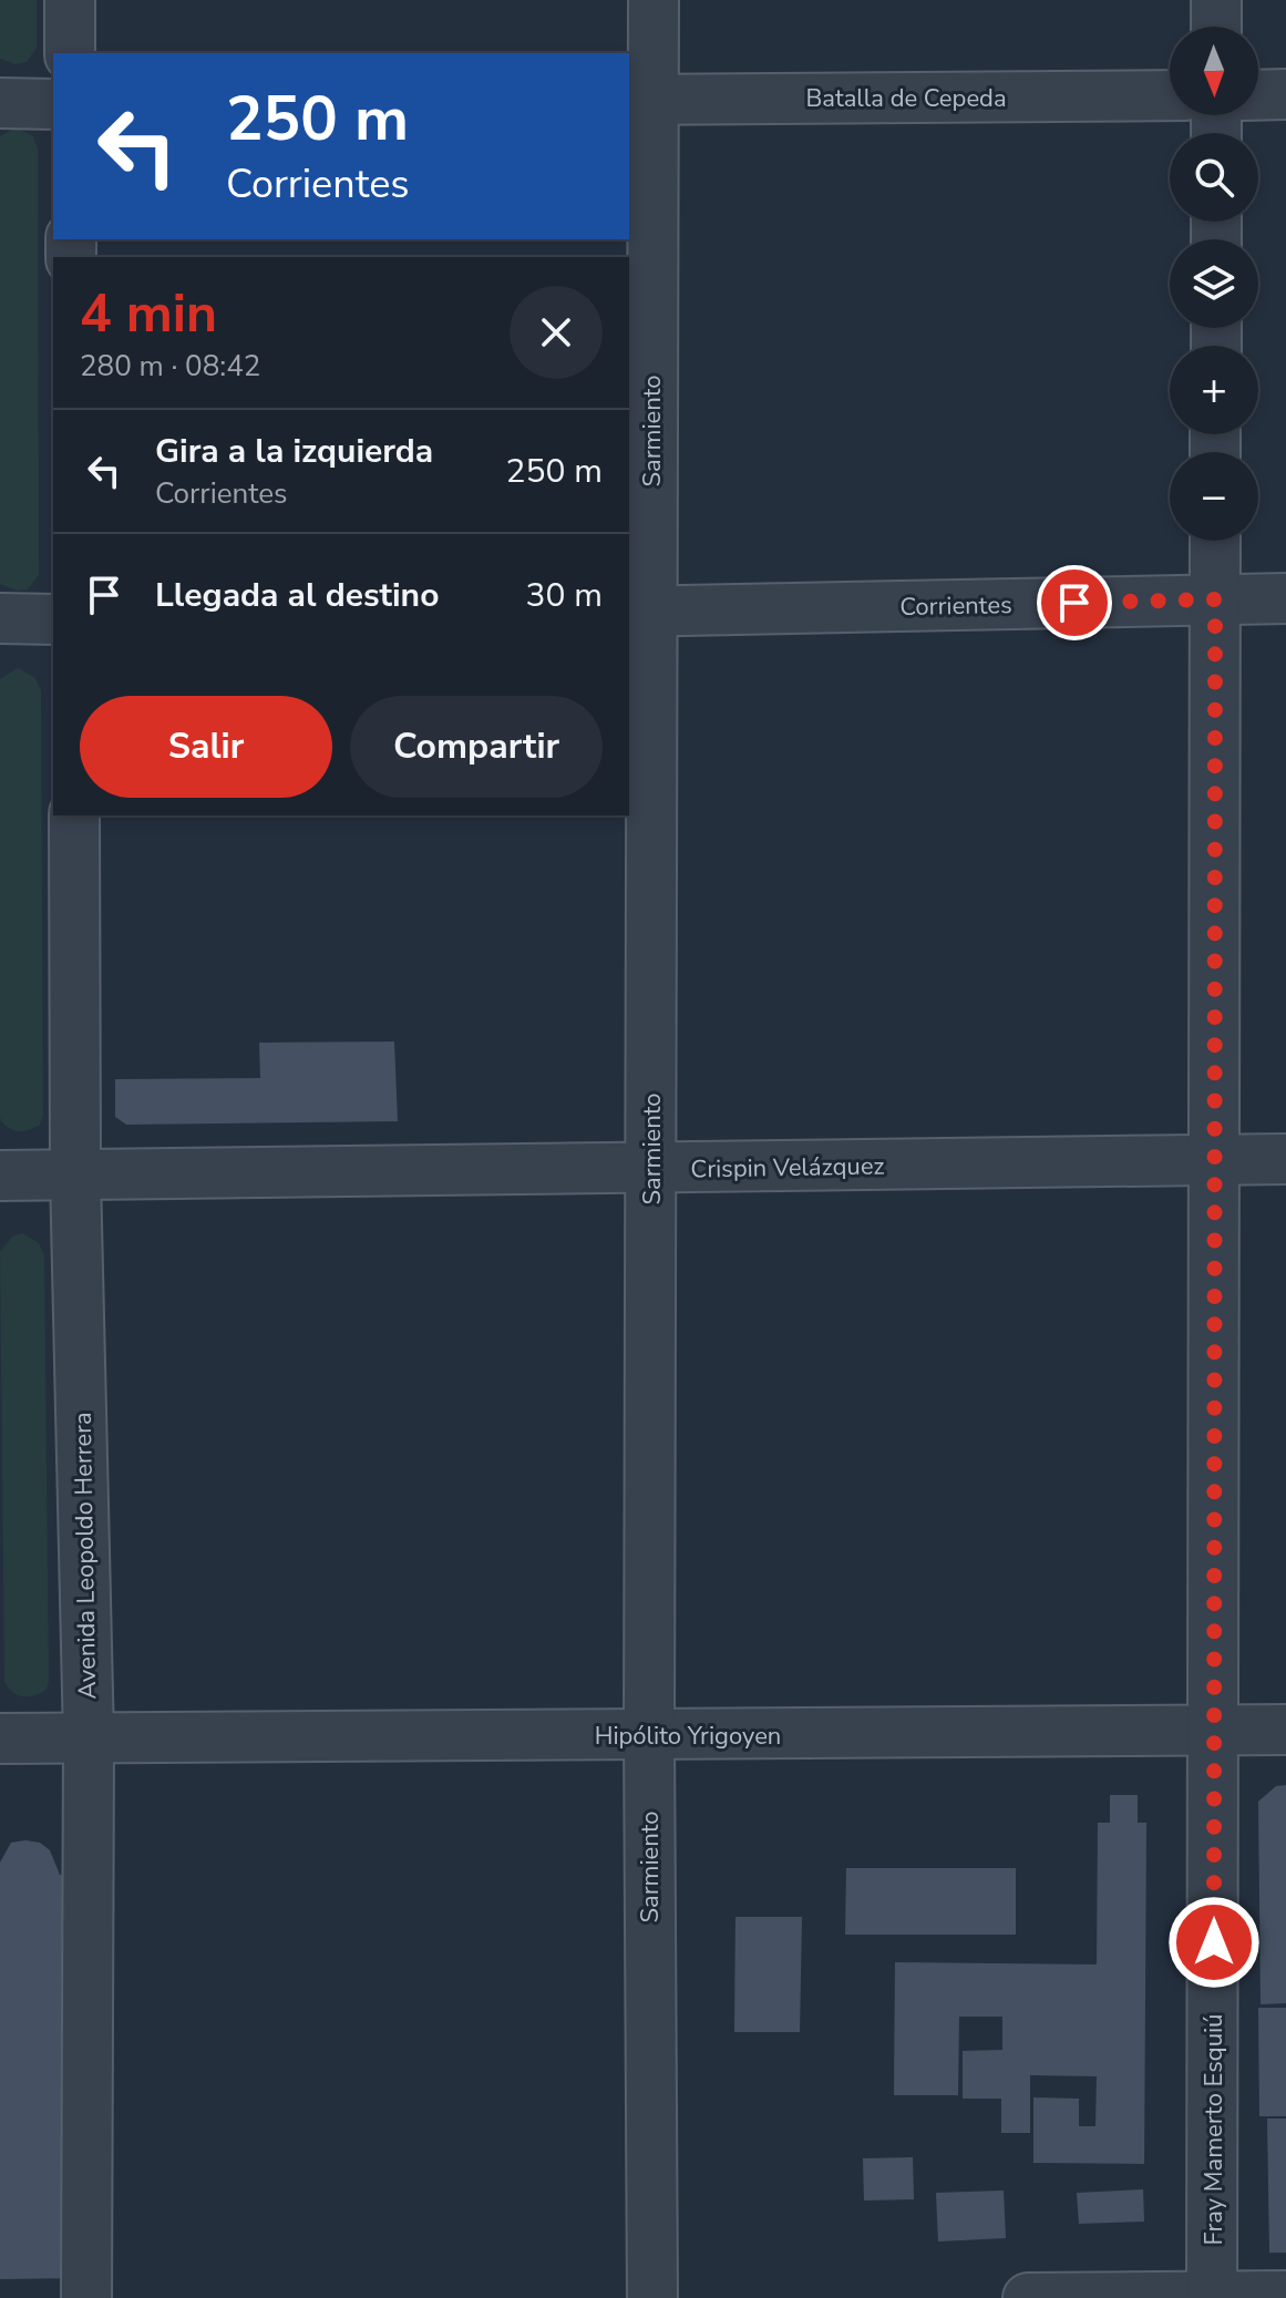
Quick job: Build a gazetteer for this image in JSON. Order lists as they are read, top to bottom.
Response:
{
  "streets": {
    "street": [
      "Batalla de Cepeda",
      "Sarmiento",
      "Corrientes",
      "Crispin Velázquez",
      "Avenida Leopoldo Herrera",
      "Hipólito Yrigoyen",
      "Fray Mamerto Esquiú"
    ]
  },
  "crossings": [
    ["Batalla de Cepeda", "Sarmiento"],
    ["Sarmiento", "Corrientes"],
    ["Sarmiento", "Crispin Velázquez"],
    ["Sarmiento", "Hipólito Yrigoyen"],
    ["Corrientes", "Fray Mamerto Esquiú"],
    ["Crispin Velázquez", "Avenida Leopoldo Herrera"],
    ["Crispin Velázquez", "Fray Mamerto Esquiú"],
    ["Avenida Leopoldo Herrera", "Hipólito Yrigoyen"],
    ["Hipólito Yrigoyen", "Fray Mamerto Esquiú"]
  ],
  "north": "bottom",
  "page": {
    "map_buttons": ["+", "−"],
    "turn": ["250 m", "Corrientes"],
    "heading": ["4 min", "280 m · 08:42"],
    "list": [
      {
        "name": "Gira a la izquierda",
        "note": "Corrientes",
        "value": "250 m"
      },
      {
        "name": "Llegada al destino",
        "value": "30 m"
      }
    ],
    "buttons": ["Salir", "Compartir"]
  }
}
